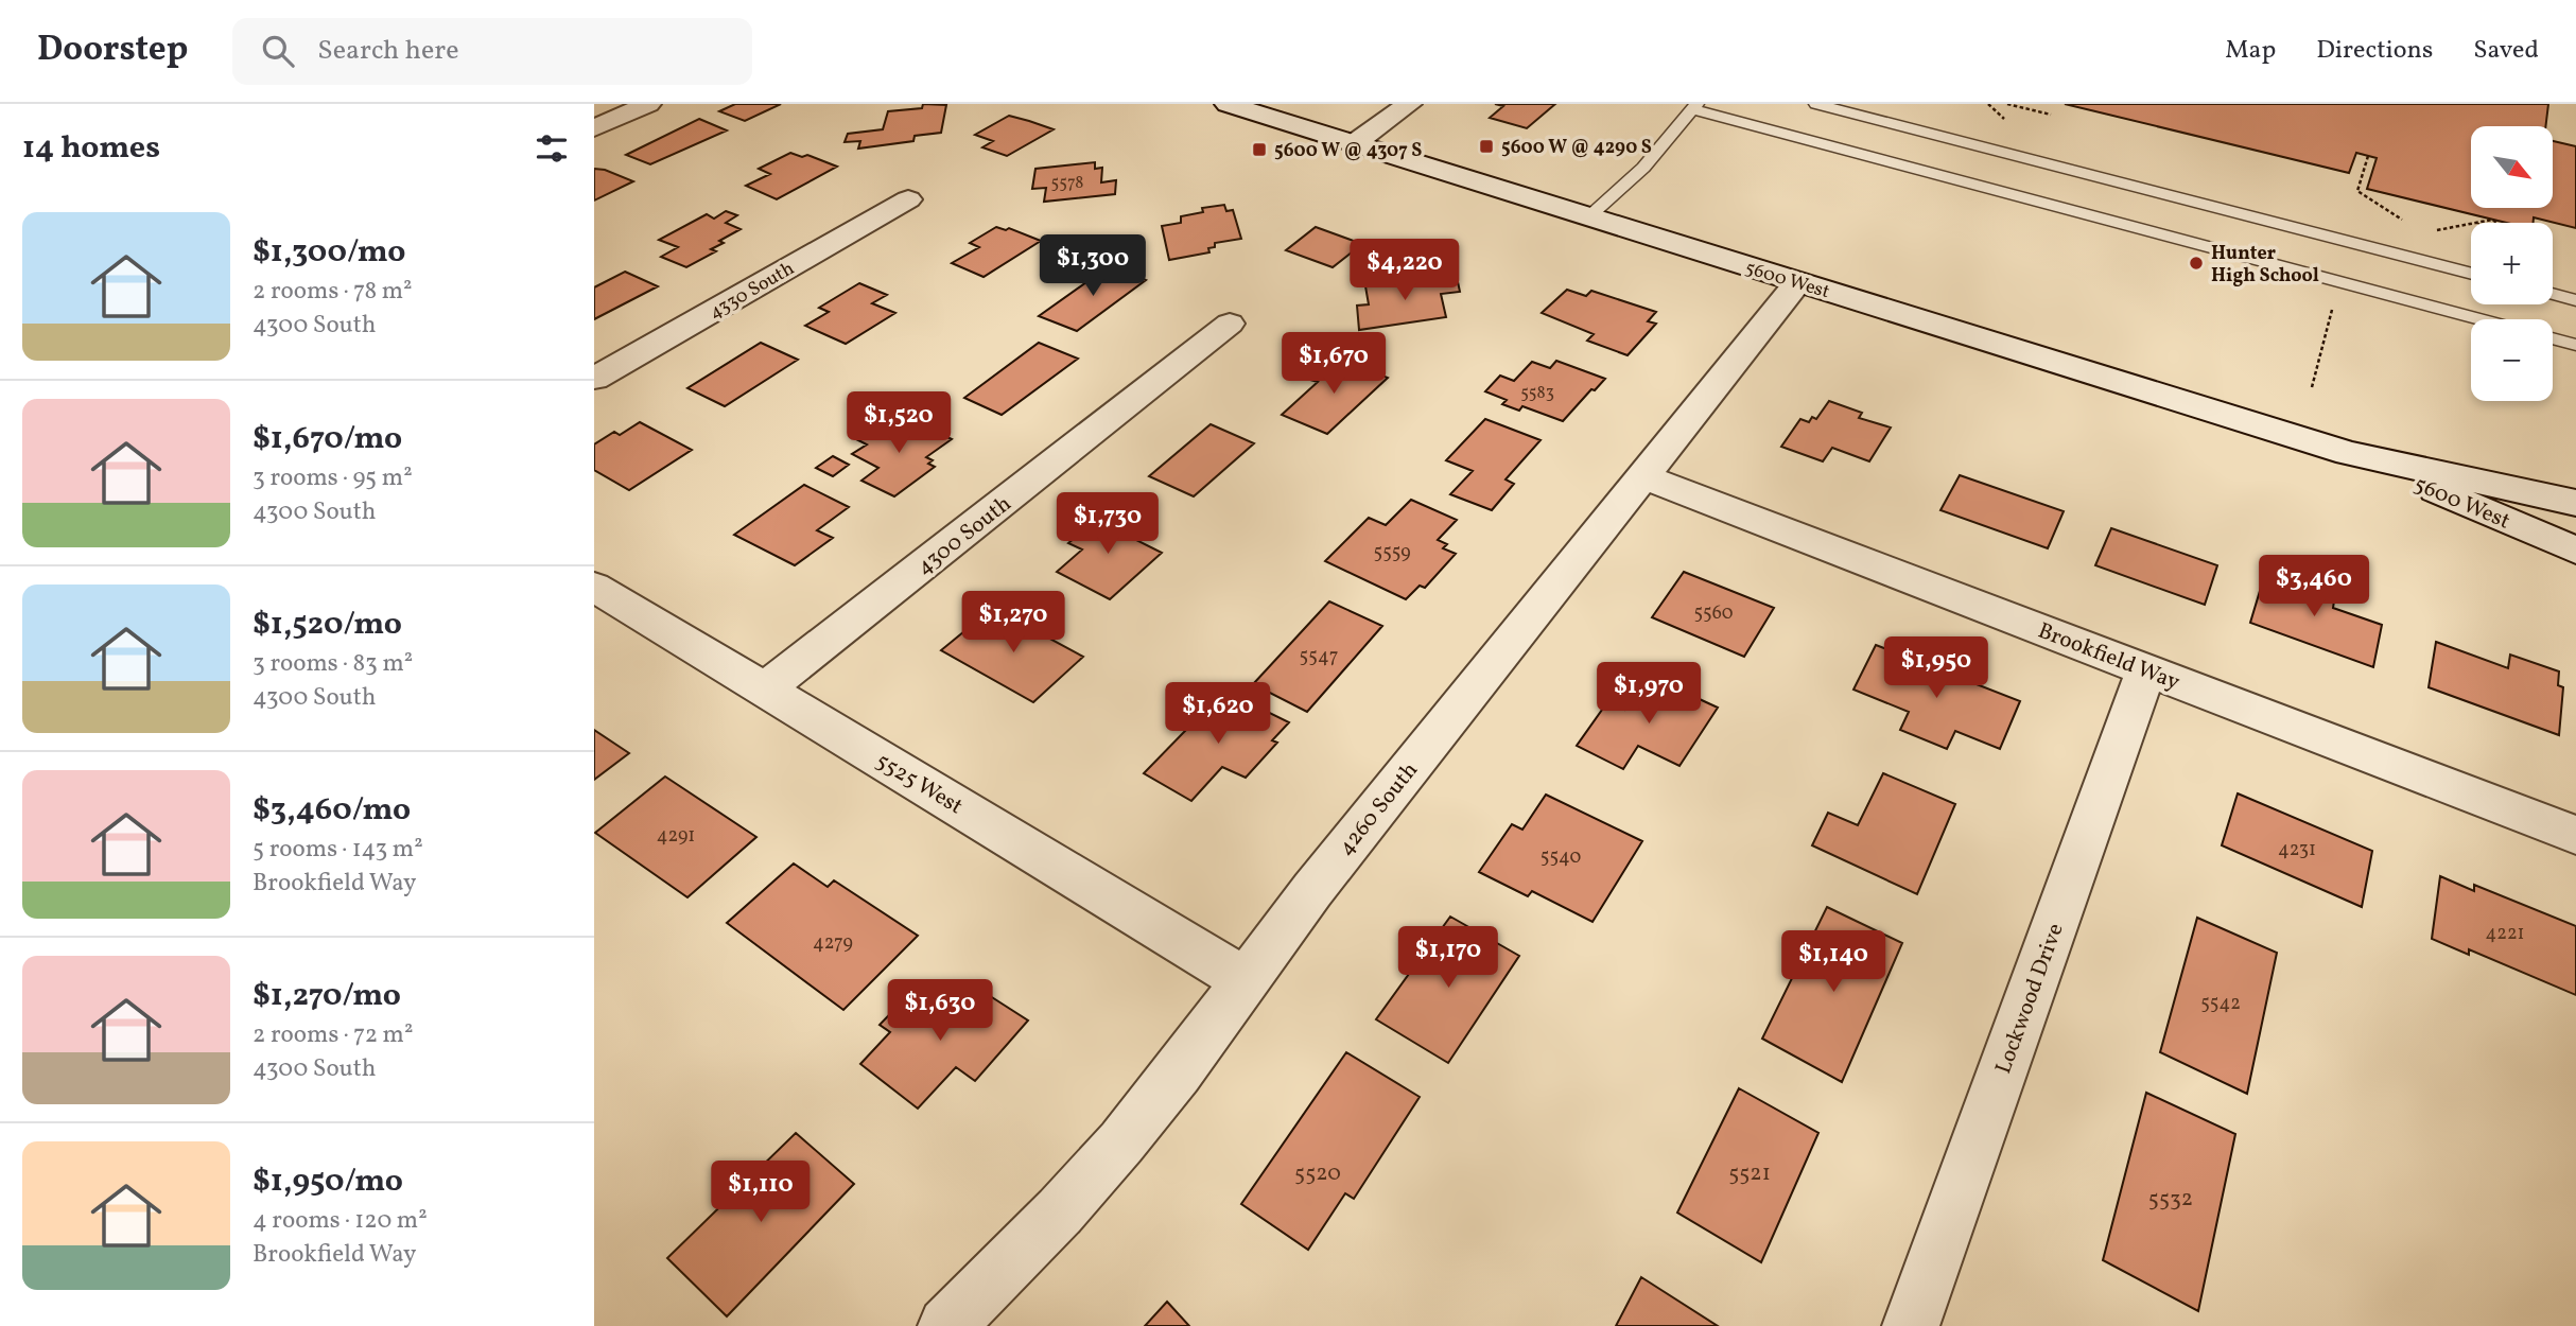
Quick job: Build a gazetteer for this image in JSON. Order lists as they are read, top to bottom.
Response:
{
  "streets": {
    "street": [
      "5600 West",
      "4330 South",
      "4300 South",
      "Brookfield Way",
      "5525 West",
      "4260 South",
      "Lockwood Drive"
    ]
  },
  "crossings": [
    ["5600 West", "4260 South"],
    ["4300 South", "5525 West"],
    ["Brookfield Way", "4260 South"],
    ["Brookfield Way", "Lockwood Drive"],
    ["5525 West", "4260 South"]
  ],
  "places": {
    "transit": ["5600 W @ 4290 S", "5600 W @ 4307 S"],
    "other": ["Hunter High School"]
  },
  "house_numbers": [
    "5578",
    "5583",
    "5559",
    "5560",
    "5547",
    "4291",
    "4231",
    "5540",
    "4221",
    "4279",
    "5542",
    "5520",
    "5521",
    "5532"
  ],
  "north": "bottom right",
  "page": {
    "header": "Doorstep",
    "search": "Search here",
    "nav": ["Map", "Directions", "Saved"],
    "heading": "14 homes",
    "map_buttons": ["+", "−"],
    "list": [
      {
        "name": "$1,300/mo",
        "note": "2 rooms · 78 m² · 4300 South"
      },
      {
        "name": "$1,670/mo",
        "note": "3 rooms · 95 m² · 4300 South"
      },
      {
        "name": "$1,520/mo",
        "note": "3 rooms · 83 m² · 4300 South"
      },
      {
        "name": "$3,460/mo",
        "note": "5 rooms · 143 m² · Brookfield Way"
      },
      {
        "name": "$1,270/mo",
        "note": "2 rooms · 72 m² · 4300 South"
      },
      {
        "name": "$1,950/mo",
        "note": "4 rooms · 120 m² · Brookfield Way"
      }
    ],
    "price": [
      "$1,300",
      "$4,220",
      "$1,670",
      "$1,520",
      "$1,730",
      "$3,460",
      "$1,270",
      "$1,950",
      "$1,970",
      "$1,620",
      "$1,170",
      "$1,140",
      "$1,630",
      "$1,110"
    ]
  }
}
